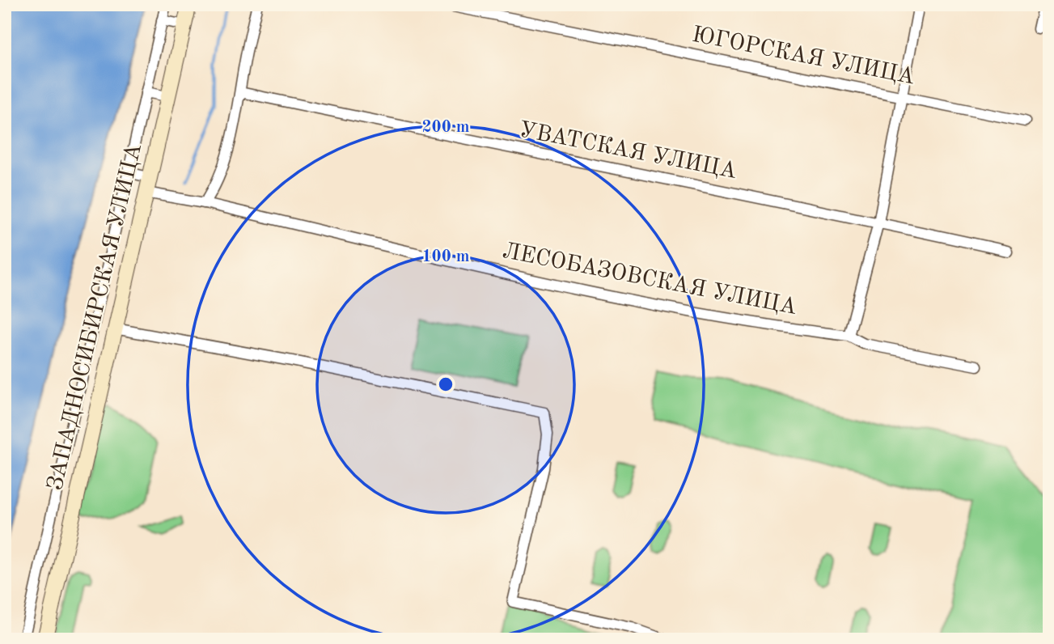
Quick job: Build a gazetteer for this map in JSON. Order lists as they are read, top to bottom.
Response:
{
  "streets": {
    "main road": ["ЗАПАДНОСИБИРСКАЯ УЛИЦА"],
    "street": ["ЮГОРСКАЯ УЛИЦА", "УВАТСКАЯ УЛИЦА", "ЛЕСОБАЗОВСКАЯ УЛИЦА"]
  },
  "crossings": [
    ["ЛЕСОБАЗОВСКАЯ УЛИЦА", "ЗАПАДНОСИБИРСКАЯ УЛИЦА"]
  ],
  "rings": ["200 m", "100 m"]
}
